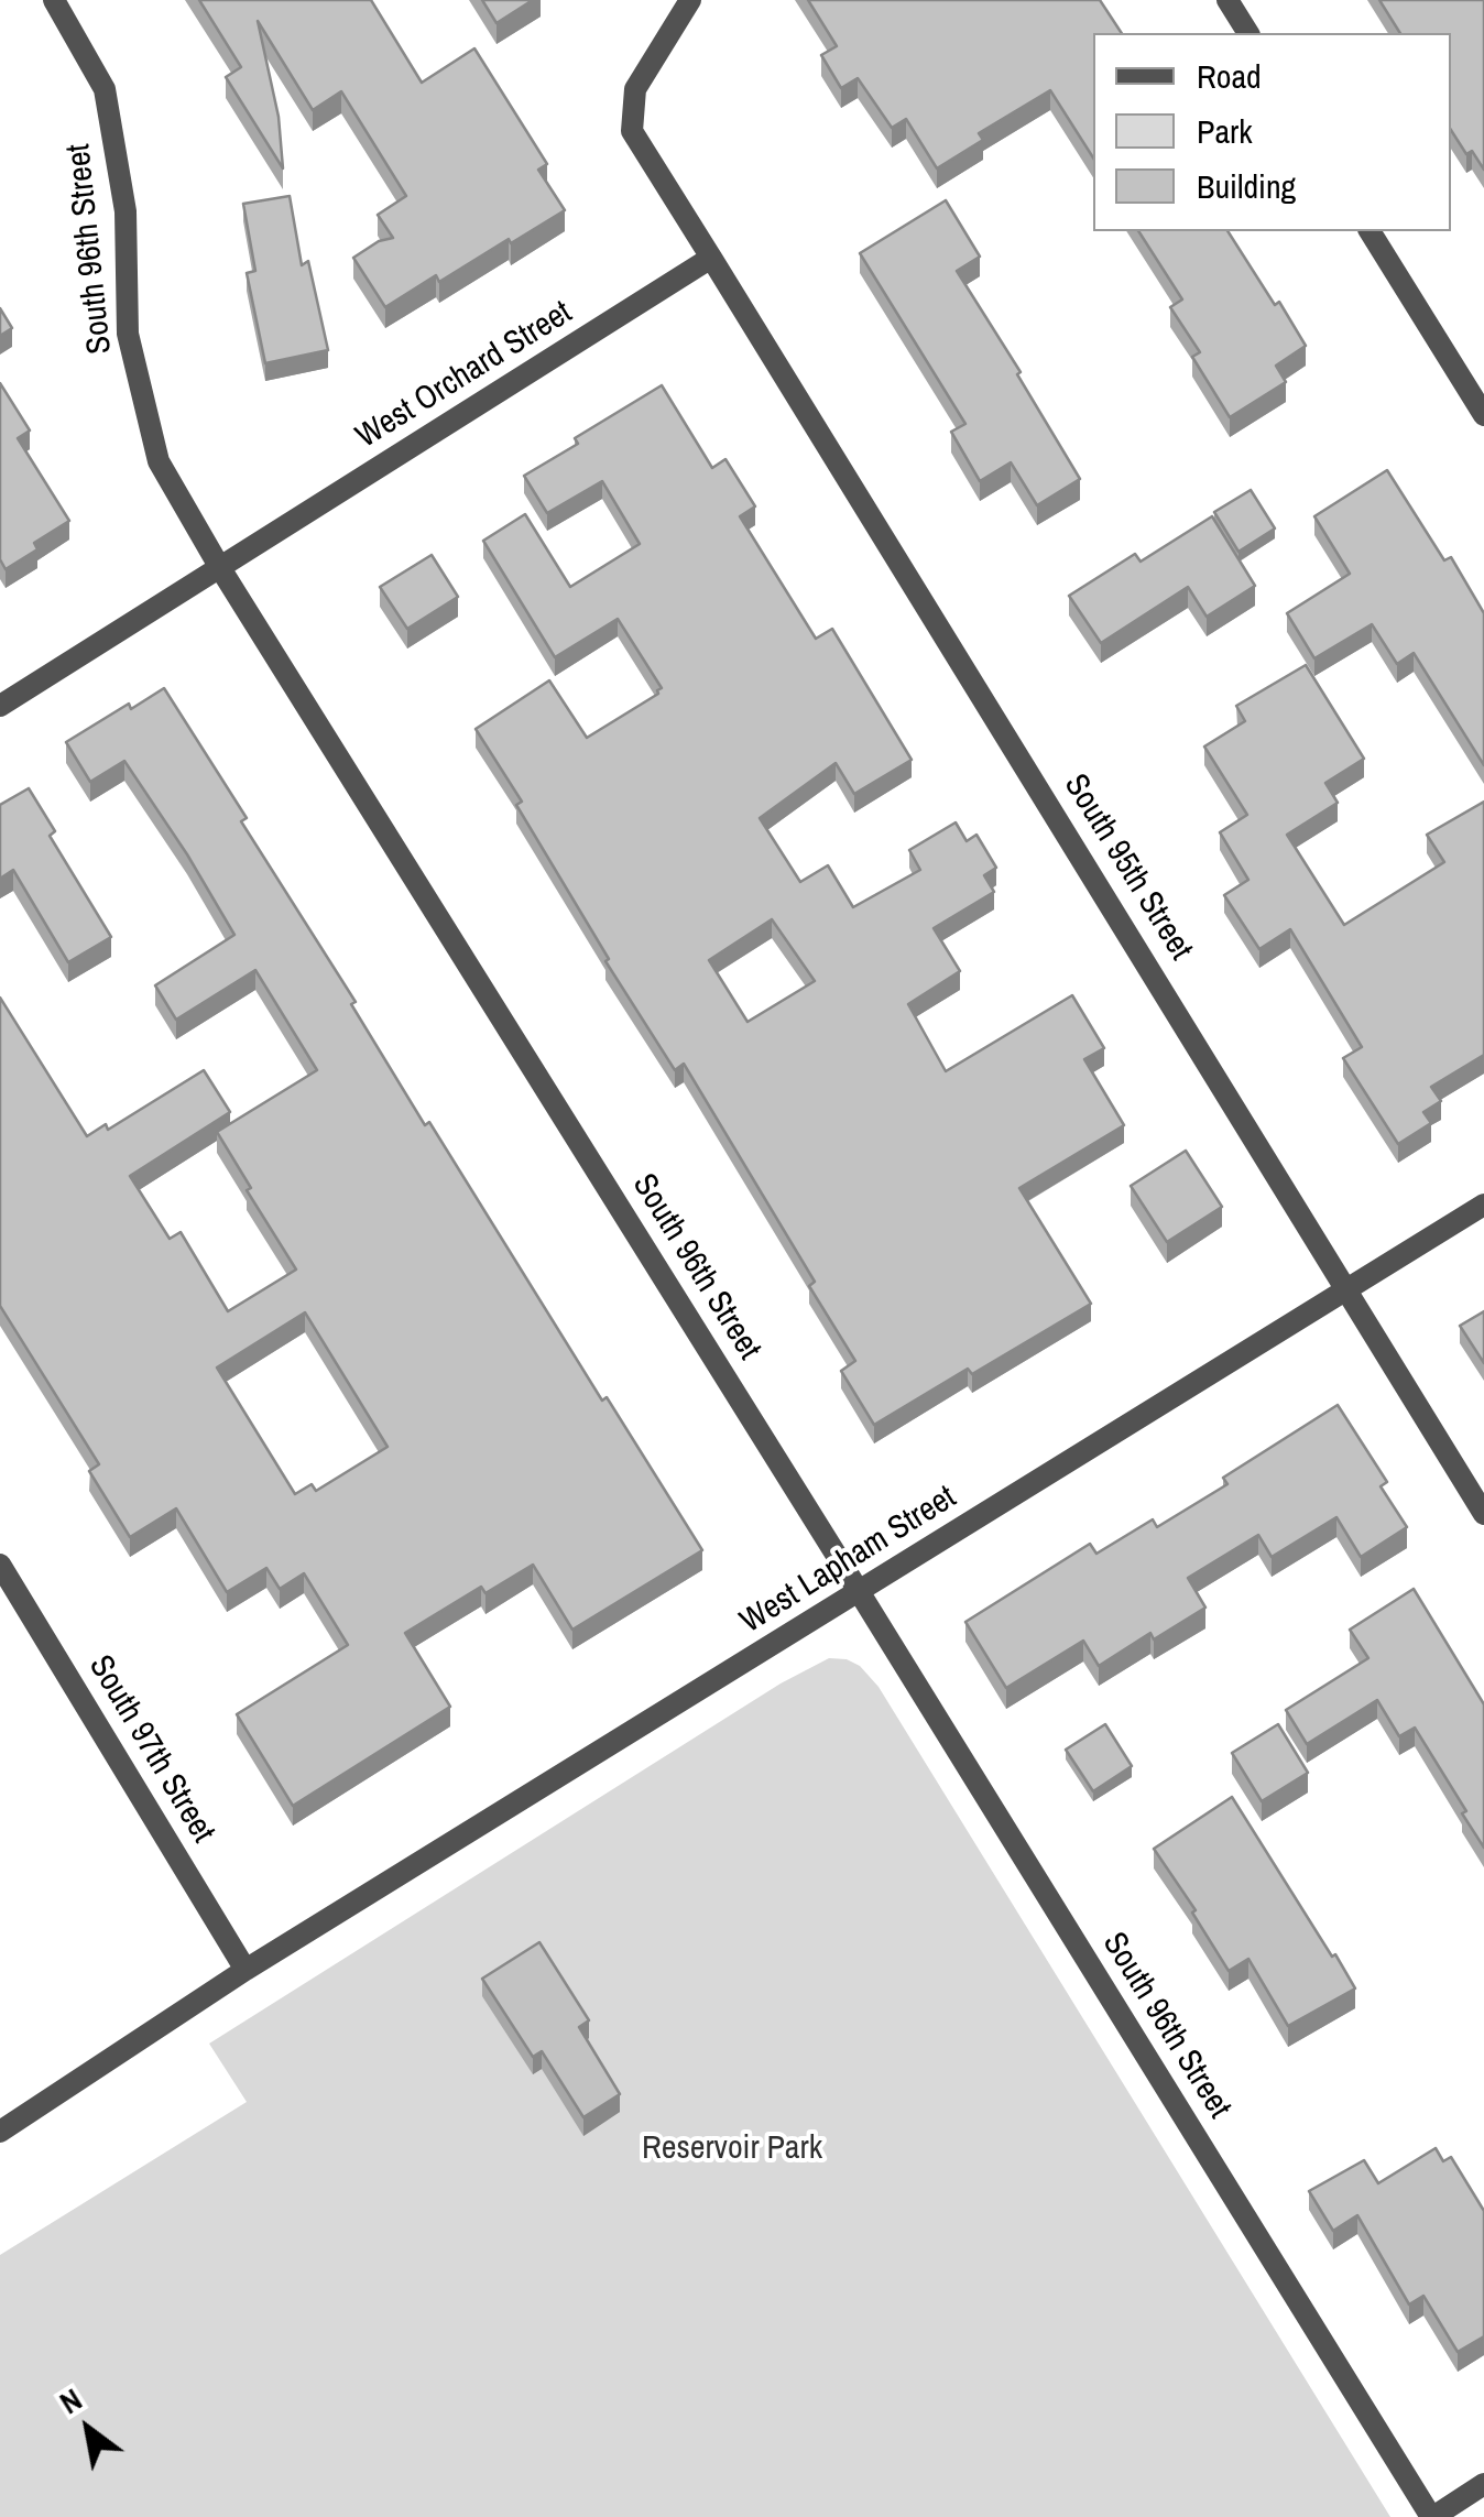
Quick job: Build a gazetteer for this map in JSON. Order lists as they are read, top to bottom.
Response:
{
  "streets": {
    "street": [
      "South 96th Street",
      "West Orchard Street",
      "South 95th Street",
      "West Lapham Street",
      "South 97th Street"
    ]
  },
  "crossings": [
    ["South 96th Street", "West Orchard Street"],
    ["South 96th Street", "West Lapham Street"],
    ["West Orchard Street", "South 95th Street"],
    ["South 95th Street", "West Lapham Street"],
    ["West Lapham Street", "South 97th Street"]
  ],
  "parks": ["Reservoir Park"],
  "legend": ["Road", "Park", "Building"],
  "north": "top left"
}
